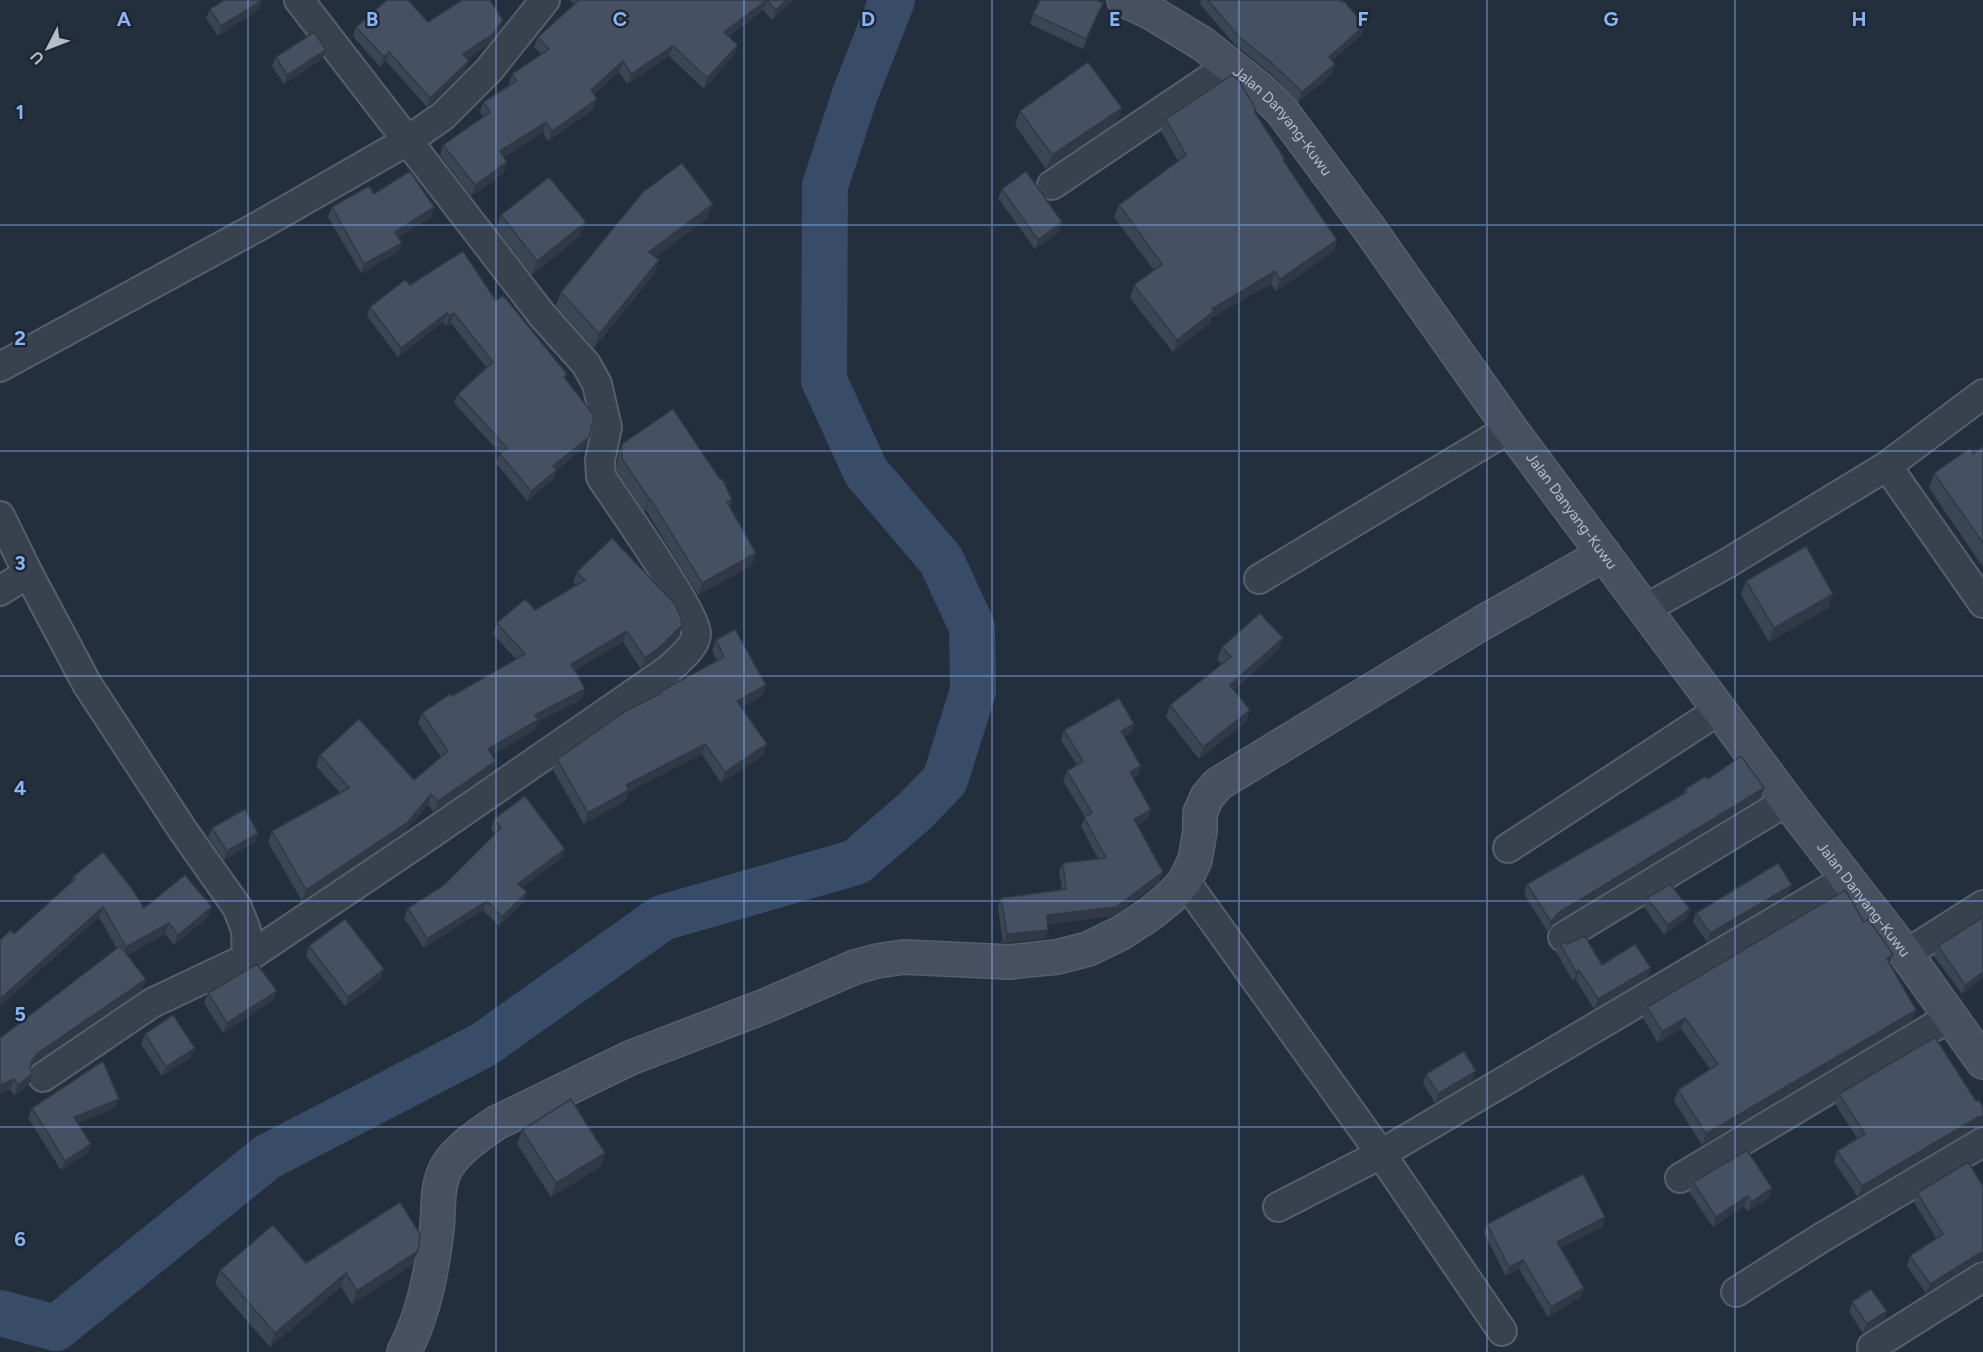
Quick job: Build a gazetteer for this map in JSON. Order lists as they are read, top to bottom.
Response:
{
  "streets": {
    "street": ["Jalan Danyang-Kuwu"]
  },
  "north": "bottom left",
  "grid": {
    "columns": [
      "A",
      "B",
      "C",
      "D",
      "E",
      "F",
      "G",
      "H"
    ],
    "rows": [
      "1",
      "2",
      "3",
      "4",
      "5",
      "6"
    ]
  }
}
